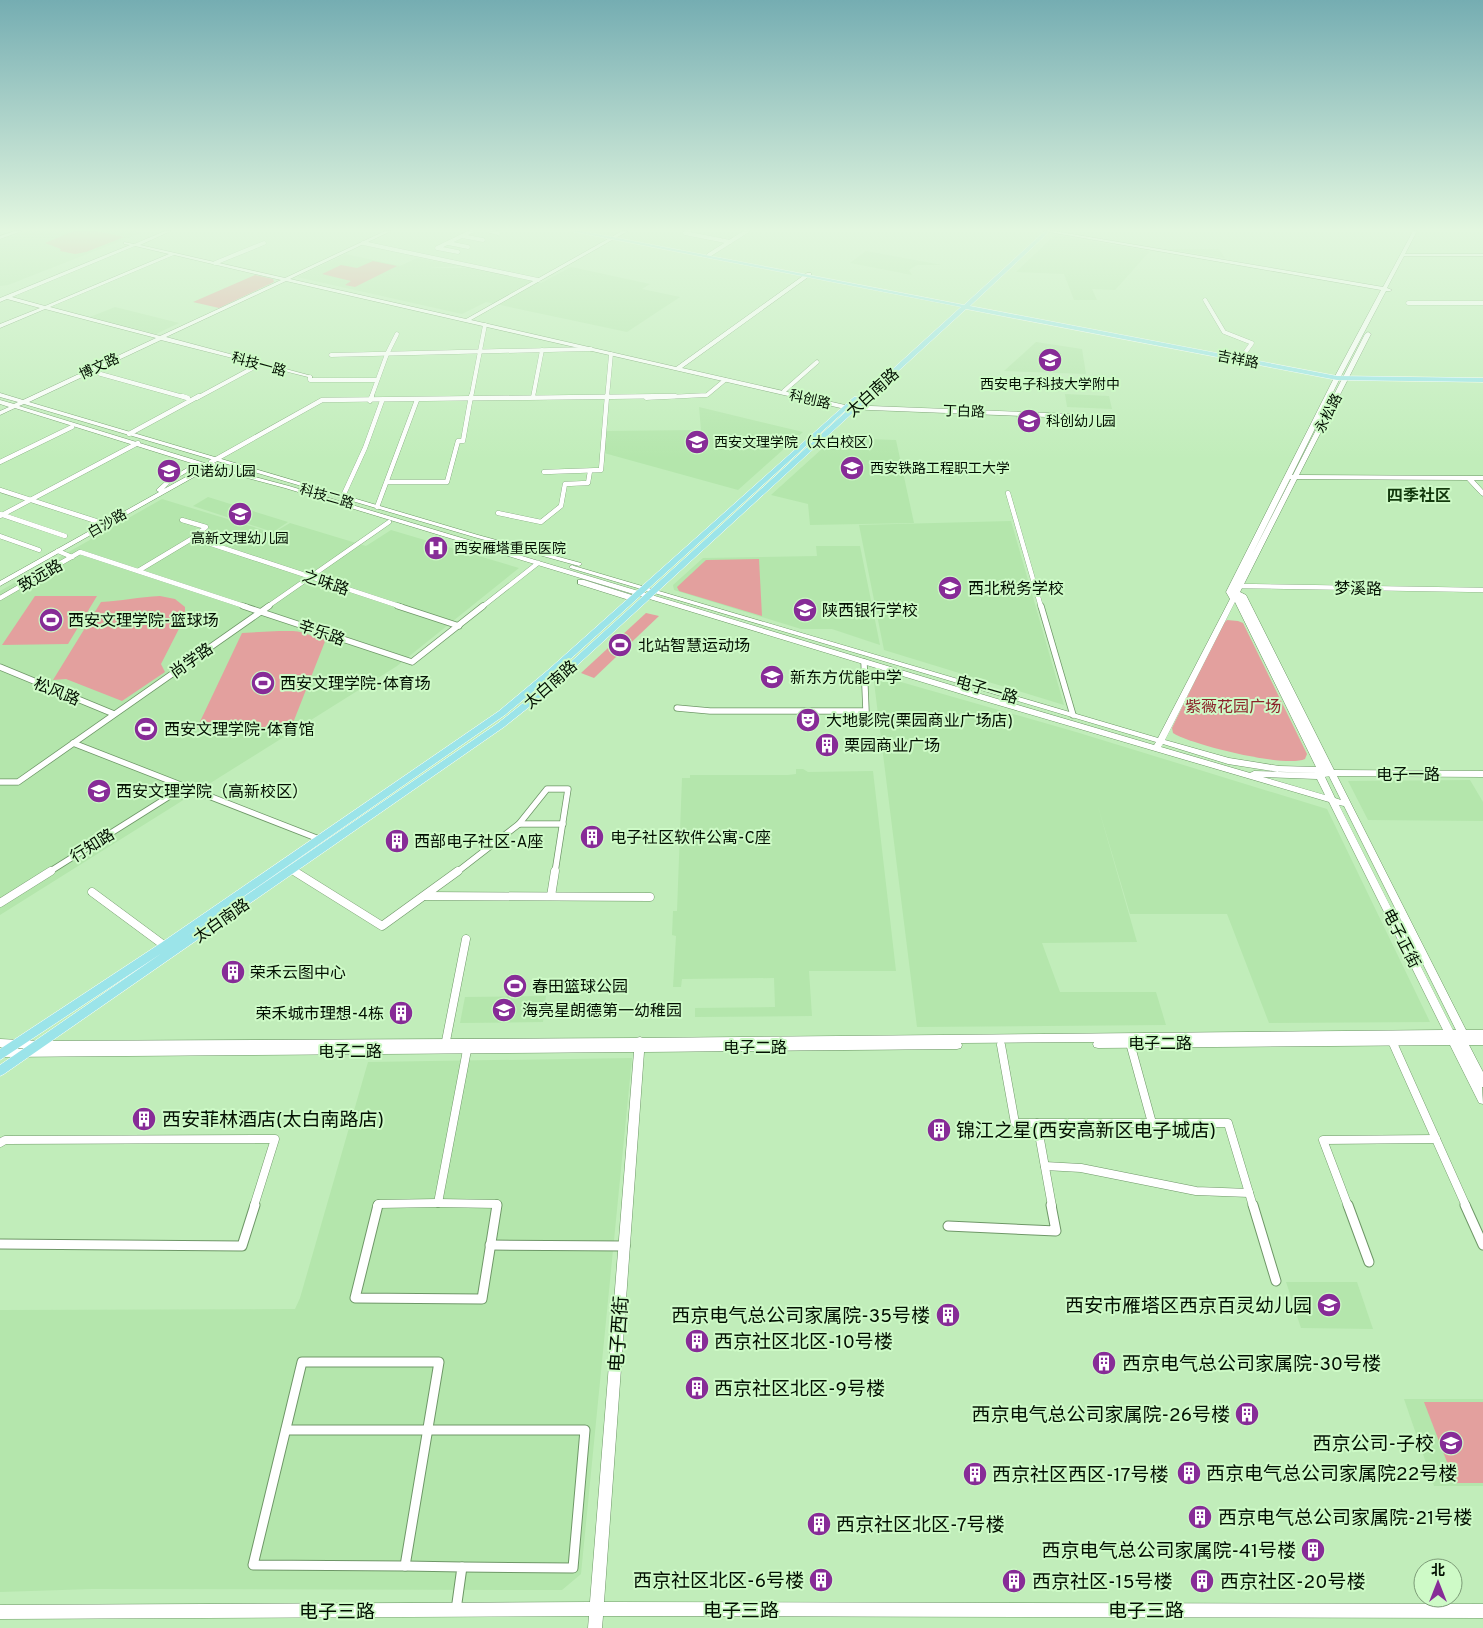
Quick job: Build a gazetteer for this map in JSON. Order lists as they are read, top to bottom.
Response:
{
  "streets": {
    "main road": [
      "吉祥路",
      "太白南路",
      "科技二路",
      "电子一路"
    ],
    "street": [
      "科技一路",
      "博文路",
      "科创路",
      "丁白路",
      "永松路",
      "白沙路",
      "致远路",
      "之味路",
      "梦溪路",
      "辛乐路",
      "尚学路",
      "松风路",
      "行知路",
      "电子正街",
      "电子二路",
      "电子西街",
      "电子三路"
    ]
  },
  "crossings": [
    ["吉祥路", "永松路"],
    ["科技一路", "博文路"],
    ["博文路", "科技二路"],
    ["太白南路", "科创路"],
    ["太白南路", "丁白路"],
    ["太白南路", "科技二路"],
    ["太白南路", "电子一路"],
    ["太白南路", "电子二路"],
    ["科创路", "丁白路"],
    ["永松路", "梦溪路"],
    ["永松路", "电子一路"],
    ["科技二路", "白沙路"],
    ["科技二路", "辛乐路"],
    ["科技二路", "电子一路"],
    ["致远路", "辛乐路"],
    ["之味路", "辛乐路"],
    ["之味路", "尚学路"],
    ["辛乐路", "尚学路"],
    ["尚学路", "松风路"],
    ["电子一路", "电子正街"],
    ["电子正街", "电子二路"],
    ["电子二路", "电子西街"],
    ["电子西街", "电子三路"]
  ],
  "districts": ["四季社区"],
  "parks": ["紫薇花园广场"],
  "places": {
    "school or university": [
      "西安电子科技大学附中",
      "科创幼儿园",
      "西安文理学院（太白校区）",
      "西安铁路工程职工大学",
      "贝诺幼儿园",
      "高新文理幼儿园",
      "西北税务学校",
      "陕西银行学校",
      "新东方优能中学",
      "西安文理学院（高新校区）",
      "海亮星朗德第一幼稚园",
      "西安市雁塔区西京百灵幼儿园",
      "西京公司-子校"
    ],
    "hospital": ["西安雁塔重民医院"],
    "sports": [
      "西安文理学院-篮球场",
      "北站智慧运动场",
      "西安文理学院-体育场",
      "西安文理学院-体育馆",
      "春田篮球公园"
    ],
    "theatre": ["大地影院(栗园商业广场店)"],
    "building": [
      "栗园商业广场",
      "电子社区软件公寓-C座",
      "西部电子社区-A座",
      "荣禾云图中心",
      "荣禾·城市理想-4栋",
      "西安菲林酒店(太白南路店)",
      "锦江之星(西安高新区电子城店)",
      "西京电气总公司家属院-35号楼",
      "西京社区北区-10号楼",
      "西京电气总公司家属院-30号楼",
      "西京社区北区-9号楼",
      "西京电气总公司家属院-26号楼",
      "西京电气总公司家属院22号楼",
      "西京社区西区-17号楼",
      "西京电气总公司家属院-21号楼",
      "西京社区北区-7号楼",
      "西京电气总公司家属院-41号楼",
      "西京社区北区-6号楼",
      "西京社区-15号楼",
      "西京社区-20号楼"
    ]
  },
  "north": "top"
}
